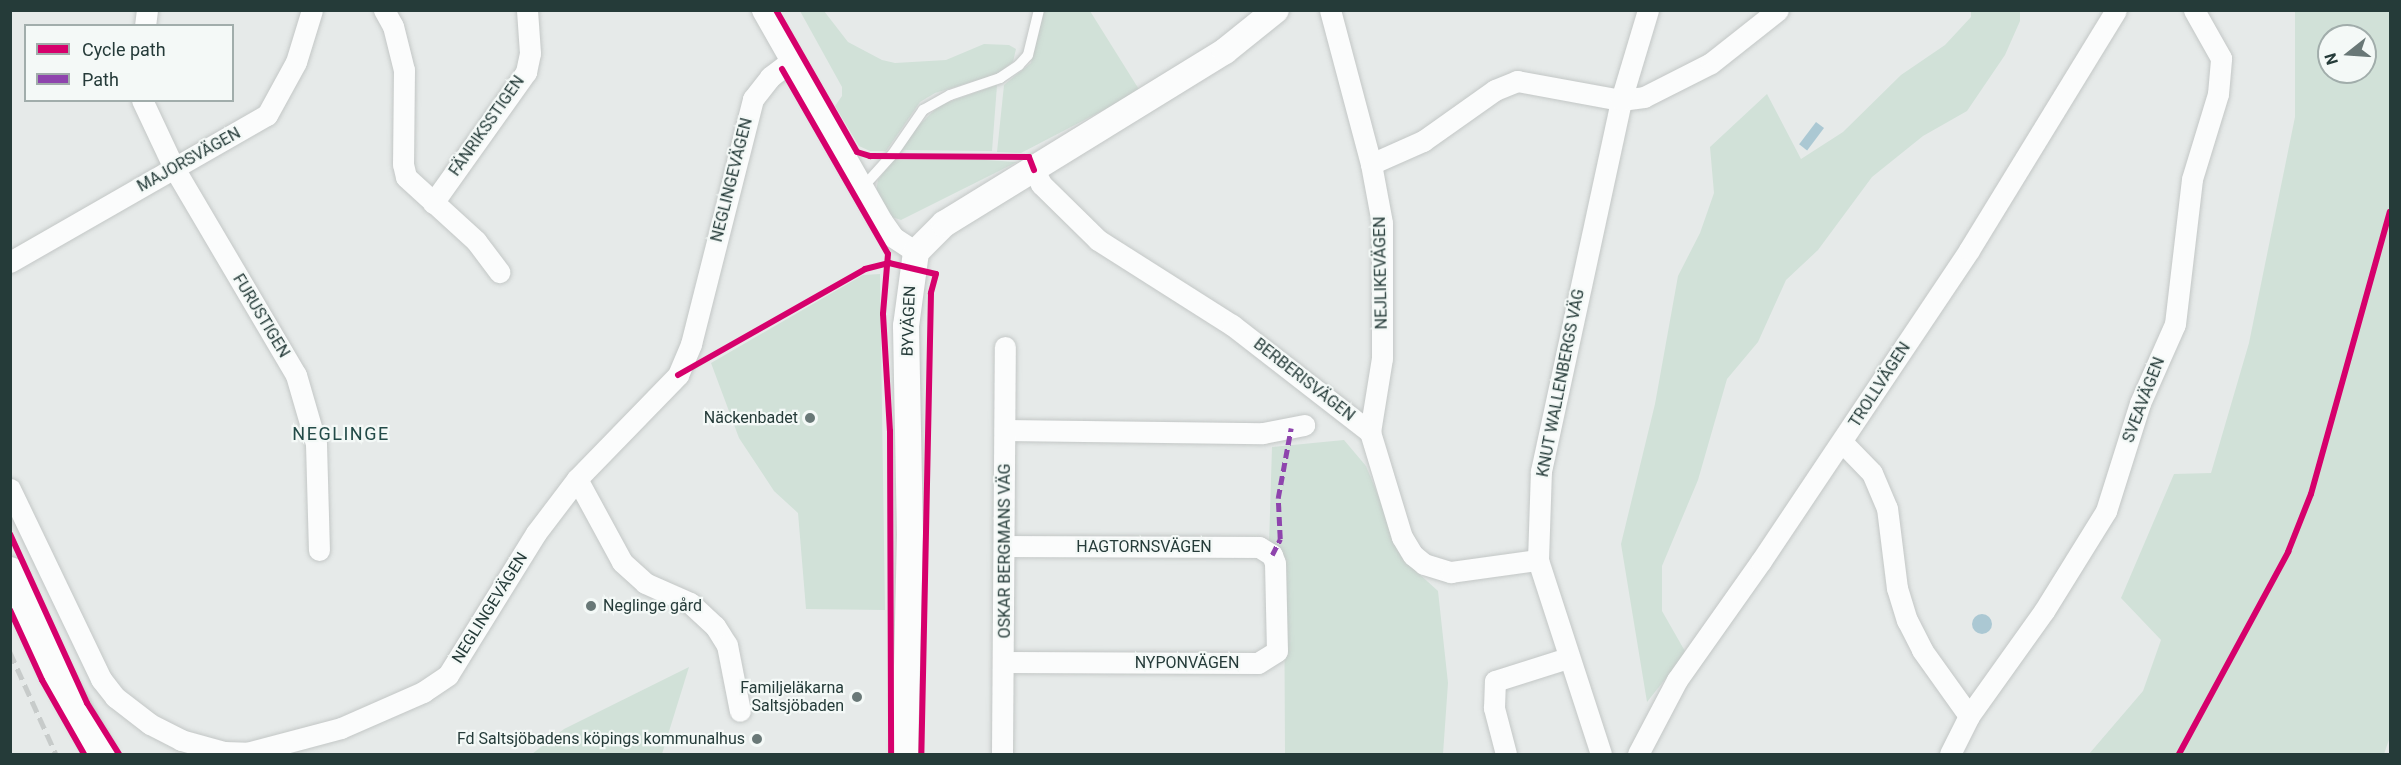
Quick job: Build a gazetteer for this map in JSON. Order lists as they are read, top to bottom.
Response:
{
  "streets": {
    "street": [
      "FÄNRIKSSTIGEN",
      "MAJORSVÄGEN",
      "NEGLINGEVÄGEN",
      "NEJLIKEVÄGEN",
      "FURUSTIGEN",
      "BYVÄGEN",
      "BERBERISVÄGEN",
      "KNUT WALLENBERGS VÄG",
      "TROLLVÄGEN",
      "SVEAVÄGEN",
      "HAGTORNSVÄGEN",
      "OSKAR BERGMANS VÄG",
      "NYPONVÄGEN"
    ]
  },
  "crossings": [
    ["MAJORSVÄGEN", "FURUSTIGEN"],
    ["NEJLIKEVÄGEN", "BERBERISVÄGEN"],
    ["BERBERISVÄGEN", "KNUT WALLENBERGS VÄG"],
    ["HAGTORNSVÄGEN", "OSKAR BERGMANS VÄG"],
    ["HAGTORNSVÄGEN", "NYPONVÄGEN"],
    ["OSKAR BERGMANS VÄG", "NYPONVÄGEN"]
  ],
  "districts": ["NEGLINGE"],
  "places": [
    "Näckenbadet",
    "Neglinge gård",
    "Familjeläkarna Saltsjöbaden",
    "Fd Saltsjöbadens köpings kommunalhus"
  ],
  "legend": ["Cycle path", "Path"],
  "north": "left"
}
